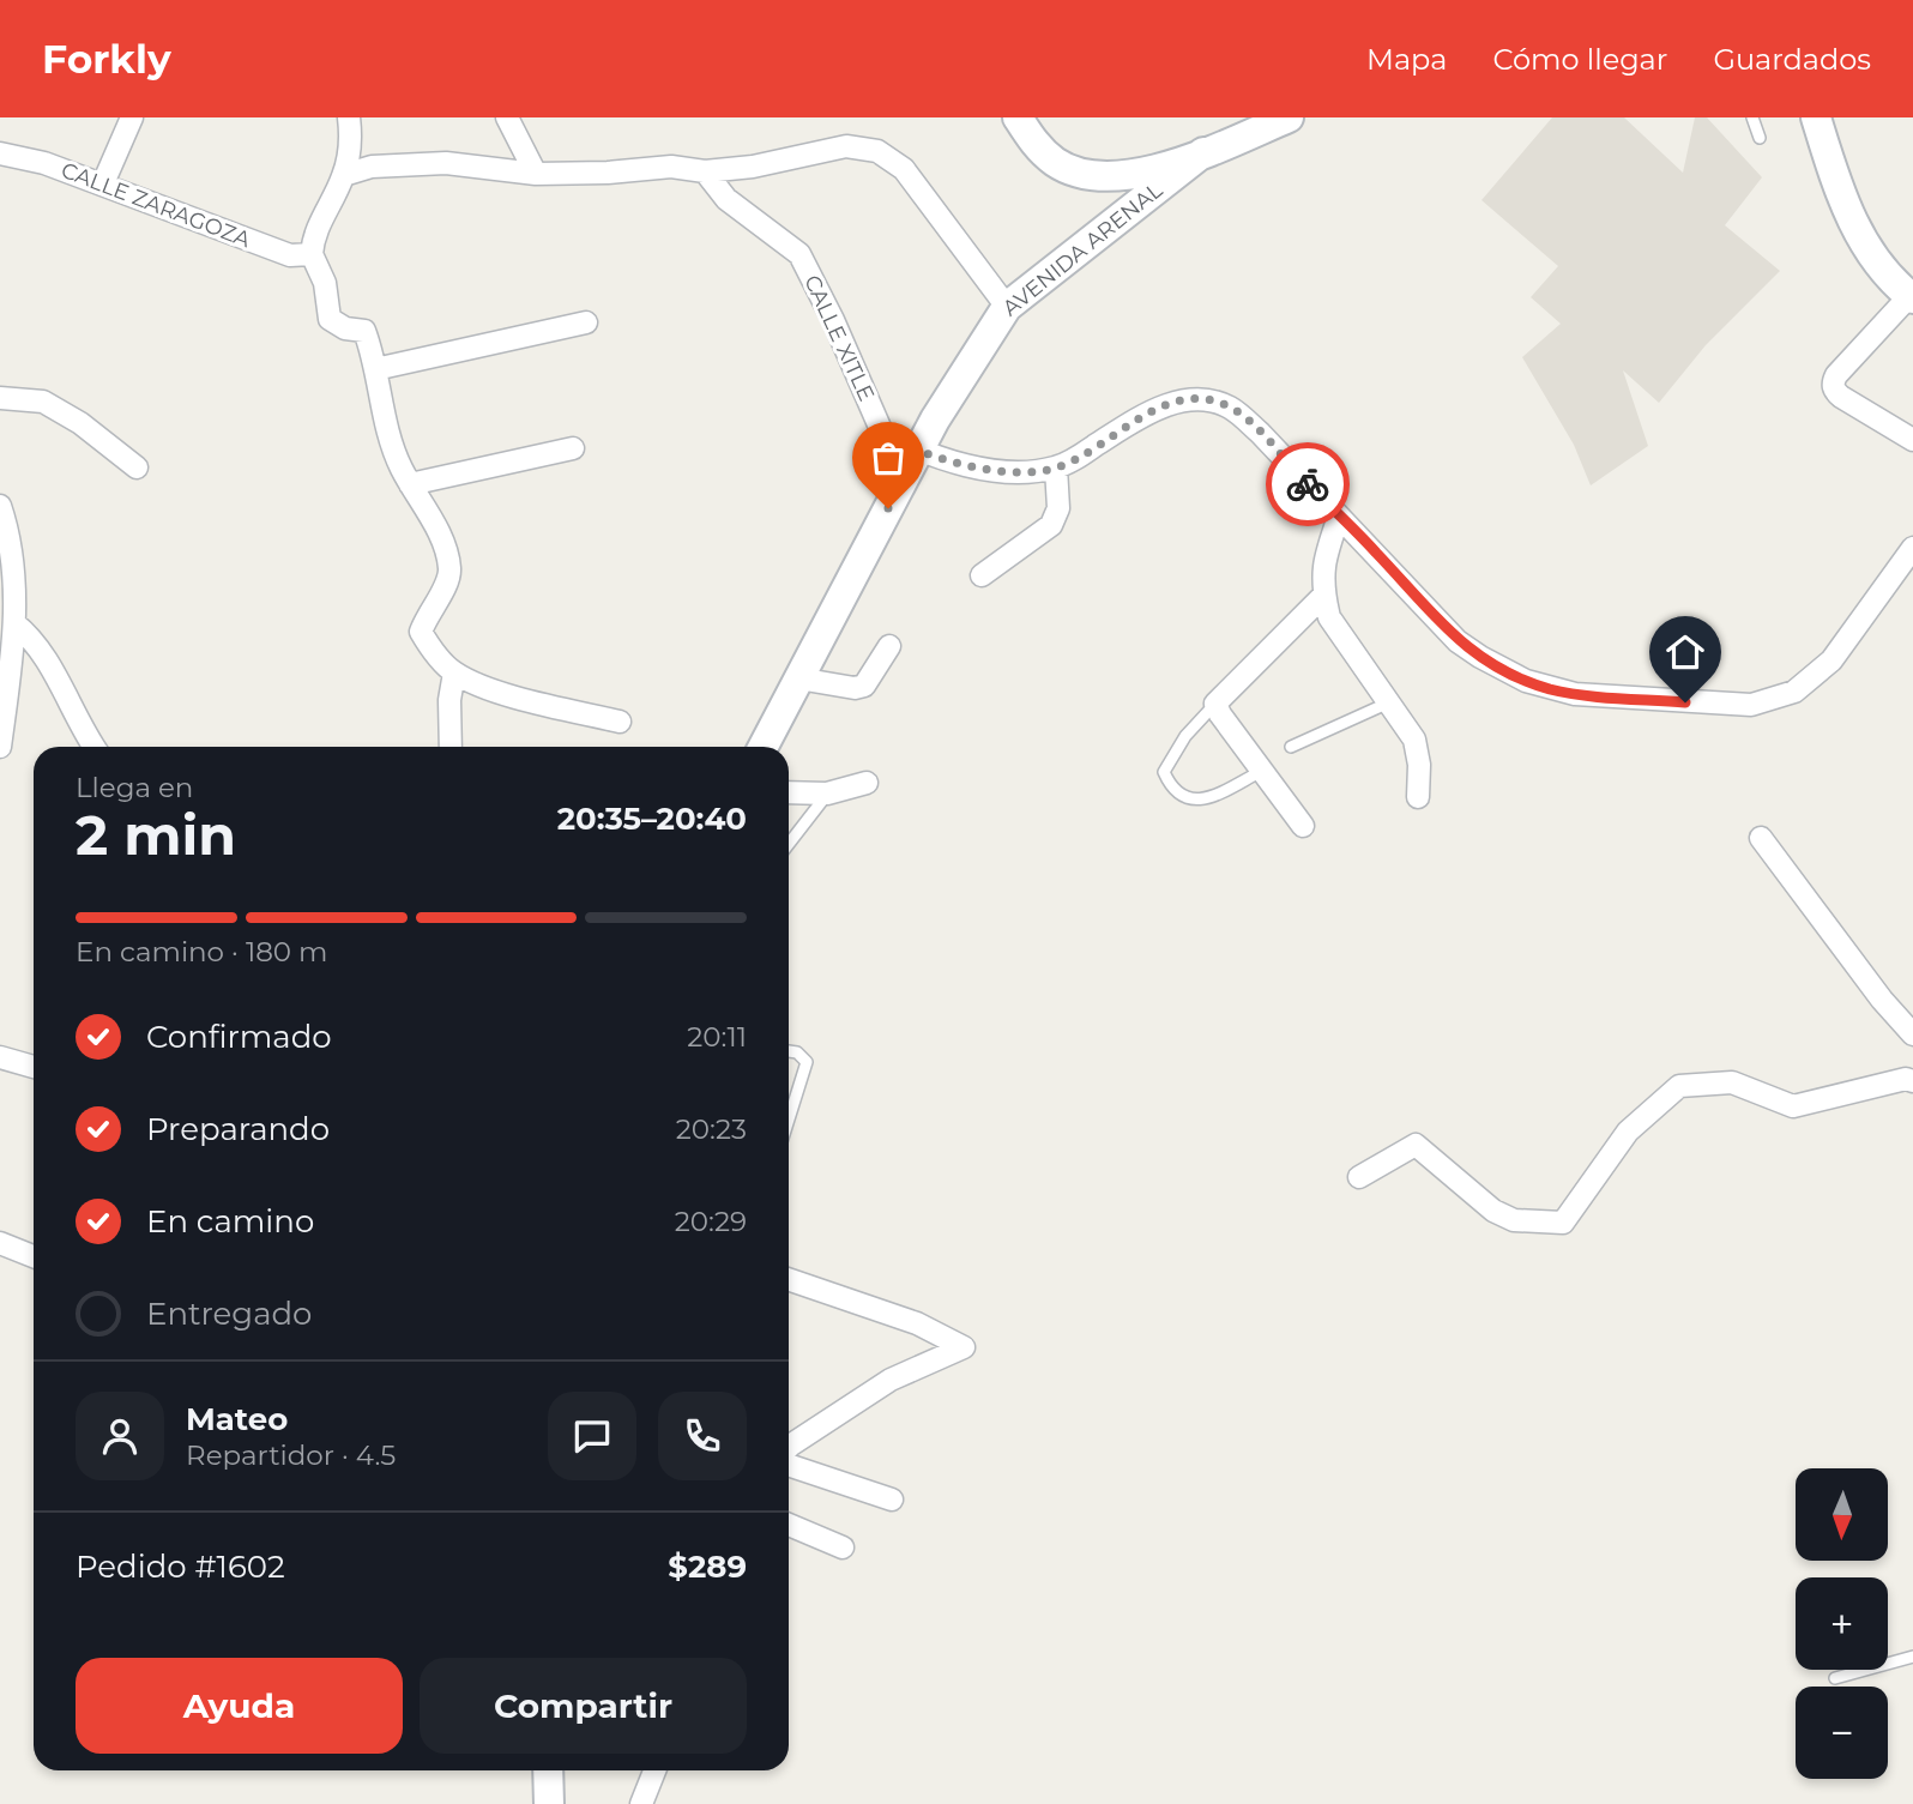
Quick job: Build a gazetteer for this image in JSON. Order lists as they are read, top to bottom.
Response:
{
  "streets": {
    "street": ["CALLE ZARAGOZA", "AVENIDA ARENAL", "CALLE XITLE"]
  },
  "crossings": [
    ["AVENIDA ARENAL", "CALLE XITLE"]
  ],
  "north": "bottom",
  "page": {
    "header": "Forkly",
    "nav": ["Mapa", "Cómo llegar", "Guardados"],
    "heading": ["2 min", "Llega en", "20:35–20:40"],
    "panel": [
      "Mateo",
      "Repartidor · 4.5",
      "Pedido #1602",
      "$289"
    ],
    "bar": "En camino · 180 m",
    "list": [
      ["Confirmado", "20:11"],
      ["Preparando", "20:23"],
      ["En camino", "20:29"],
      "Entregado"
    ],
    "map_buttons": ["+", "−"],
    "buttons": ["Ayuda", "Compartir"]
  }
}
